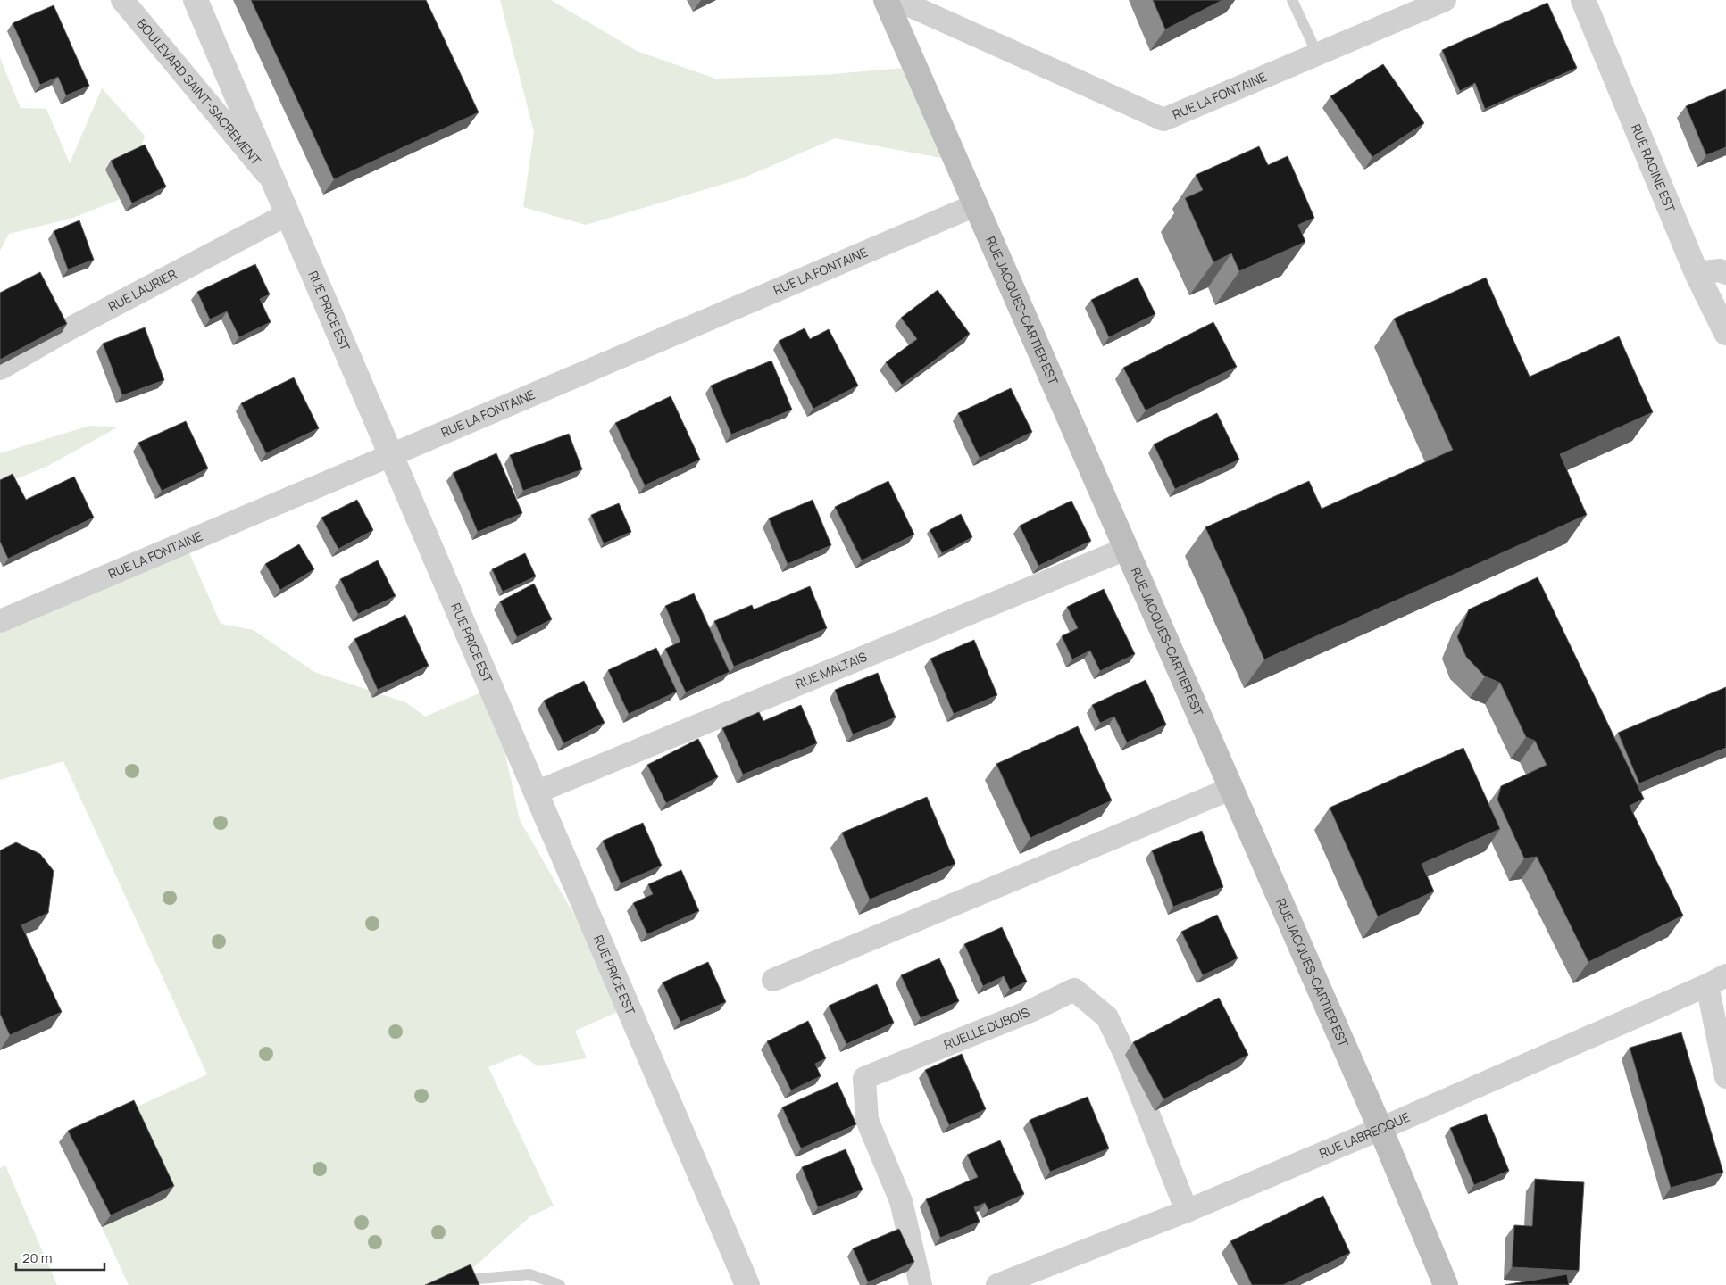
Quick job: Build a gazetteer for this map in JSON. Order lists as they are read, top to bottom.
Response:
{
  "streets": {
    "main road": ["RUE JACQUES-CARTIER EST"],
    "street": [
      "BOULEVARD SAINT-SACREMENT",
      "RUE LA FONTAINE",
      "RUE RACINE EST",
      "RUE LAURIER",
      "RUE PRICE EST",
      "RUE MALTAIS",
      "RUELLE DUBOIS",
      "RUE LABRECQUE"
    ]
  },
  "crossings": [
    ["BOULEVARD SAINT-SACREMENT", "RUE PRICE EST"],
    ["RUE LA FONTAINE", "RUE PRICE EST"],
    ["RUE LA FONTAINE", "RUE JACQUES-CARTIER EST"],
    ["RUE LAURIER", "RUE PRICE EST"],
    ["RUE PRICE EST", "RUE MALTAIS"],
    ["RUE JACQUES-CARTIER EST", "RUE MALTAIS"],
    ["RUE JACQUES-CARTIER EST", "RUE LABRECQUE"],
    ["RUELLE DUBOIS", "RUE LABRECQUE"]
  ],
  "scale_bar": "20 m"
}
